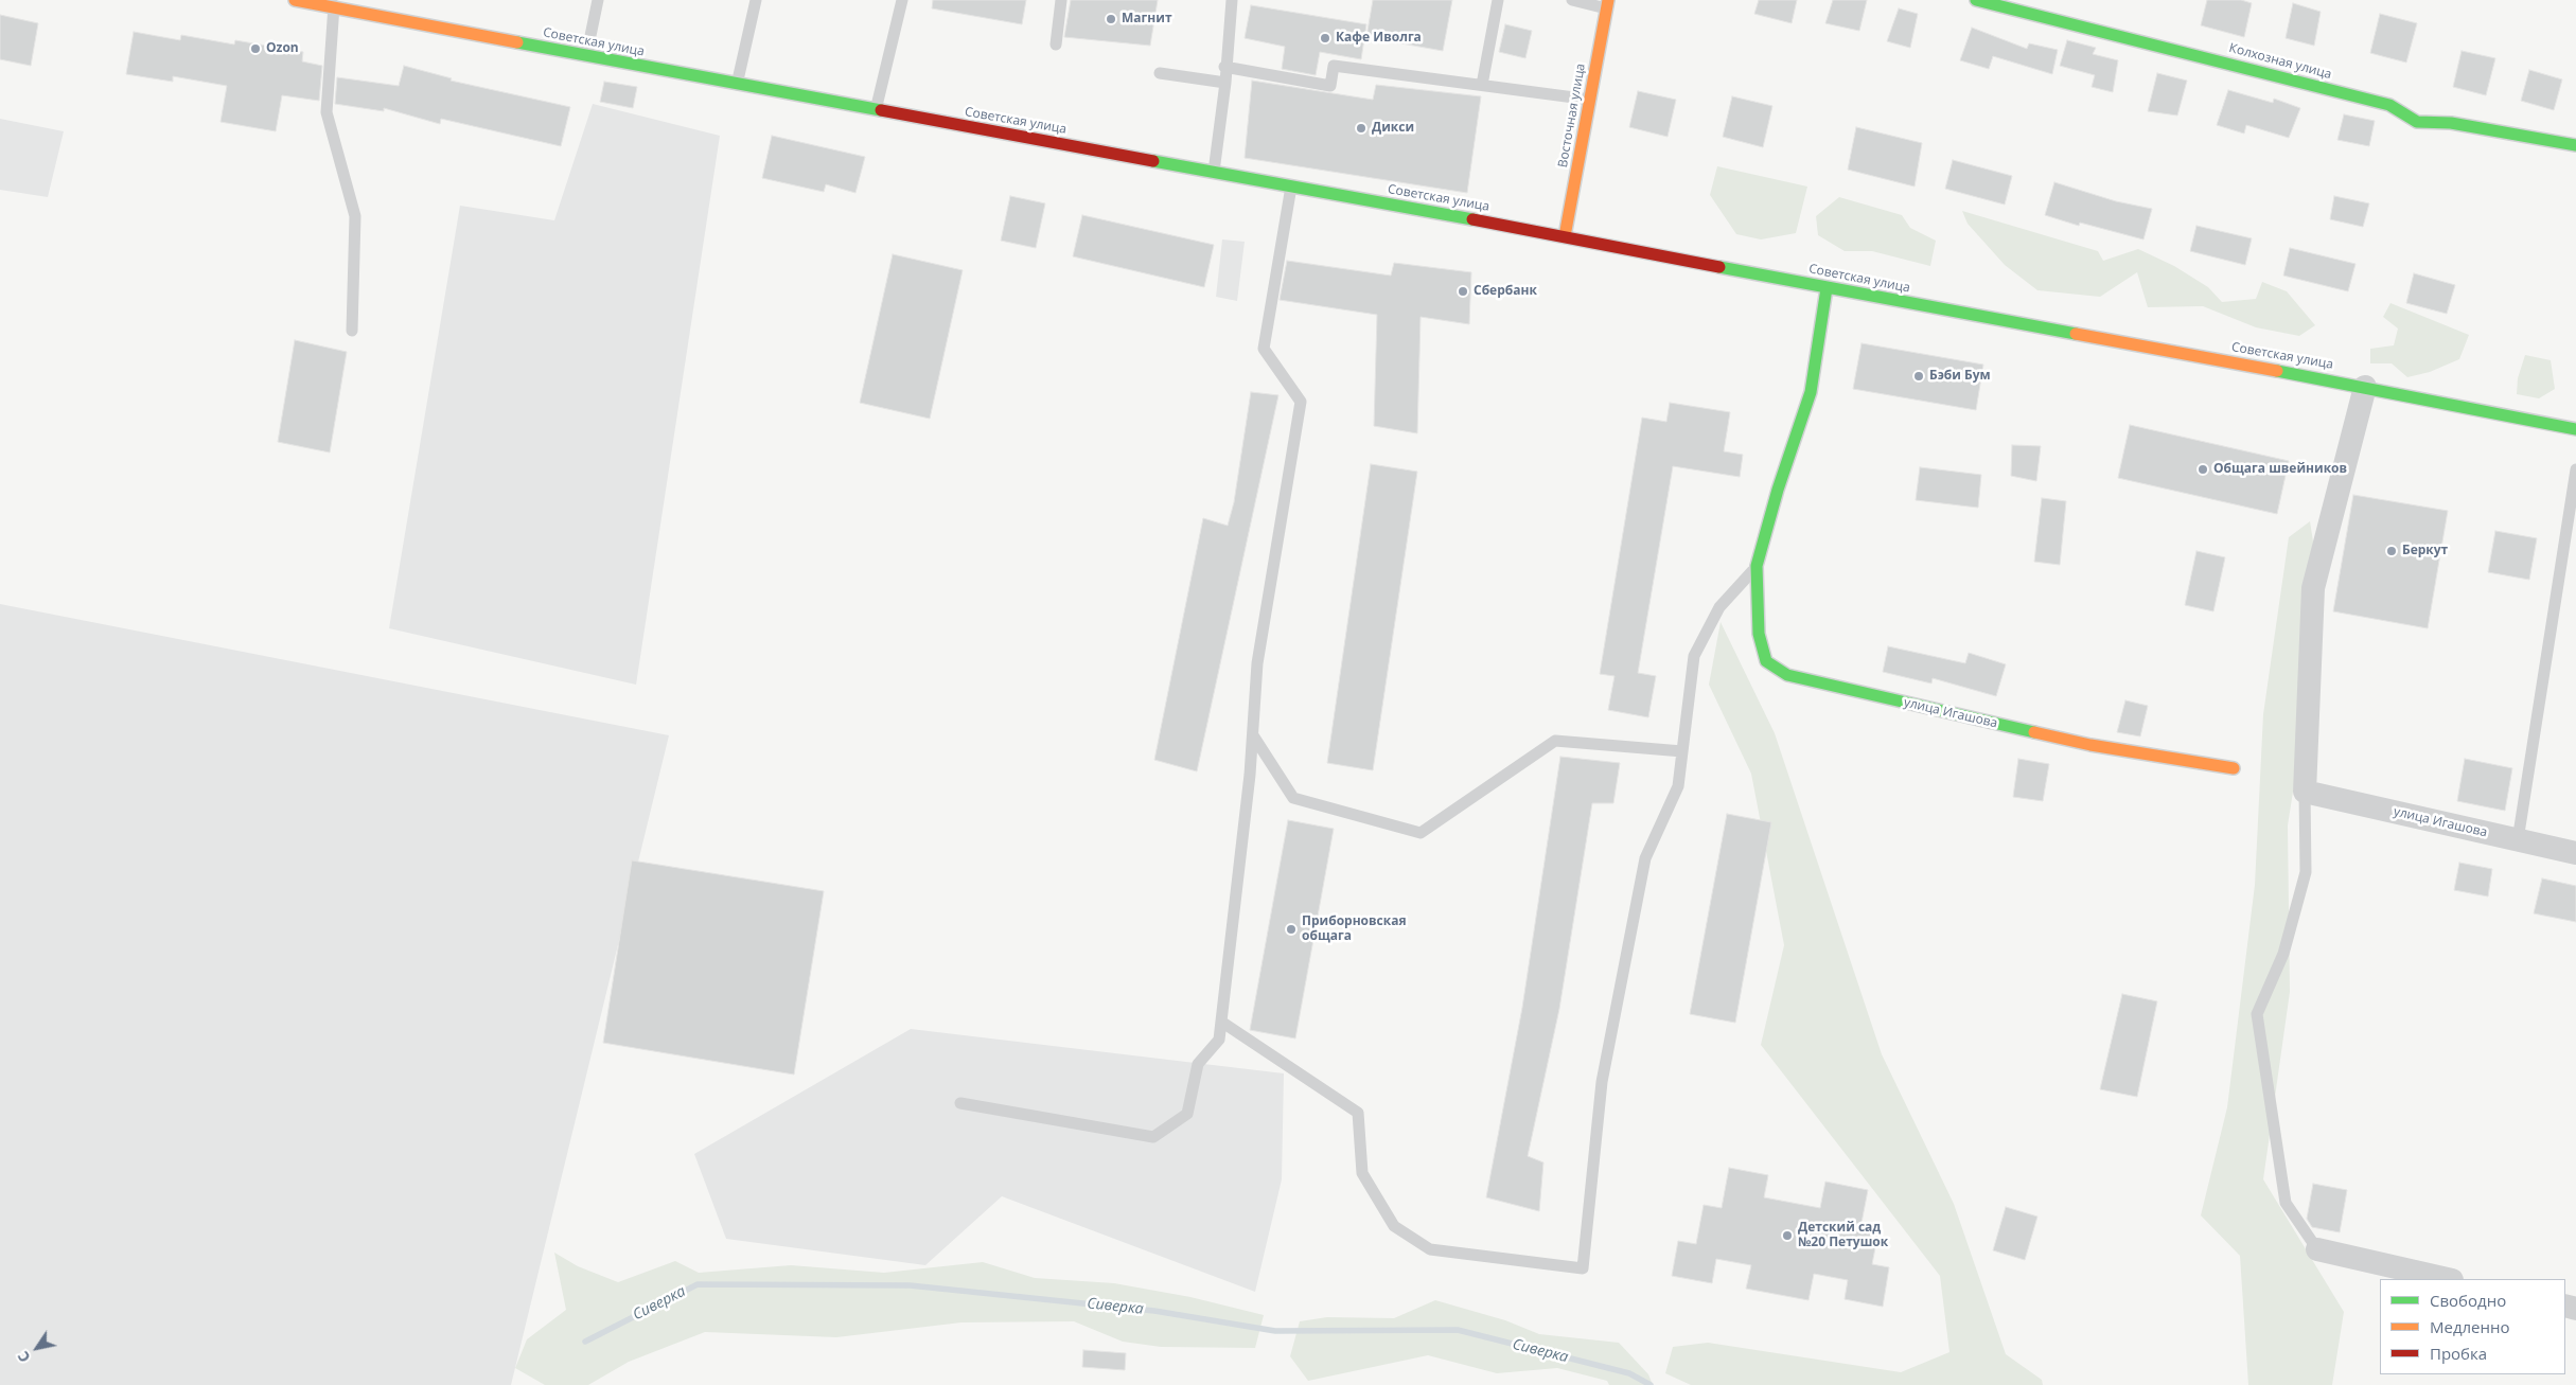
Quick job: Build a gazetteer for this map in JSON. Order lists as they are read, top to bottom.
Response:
{
  "streets": {
    "main road": [
      "Советская улица",
      "Колхозная улица",
      "Восточная улица",
      "улица Игашова"
    ]
  },
  "crossings": [
    ["Советская улица", "Восточная улица"],
    ["Советская улица", "улица Игашова"]
  ],
  "water": ["Сиверка"],
  "places": [
    "Магнит",
    "Кафе Иволга",
    "Ozon",
    "Дикси",
    "Сбербанк",
    "Бэби Бум",
    "Общага швейников",
    "Беркут",
    "Приборновская общага",
    "Детский сад №20 Петушок"
  ],
  "legend": ["Свободно", "Медленно", "Пробка"],
  "north": "bottom left"
}
